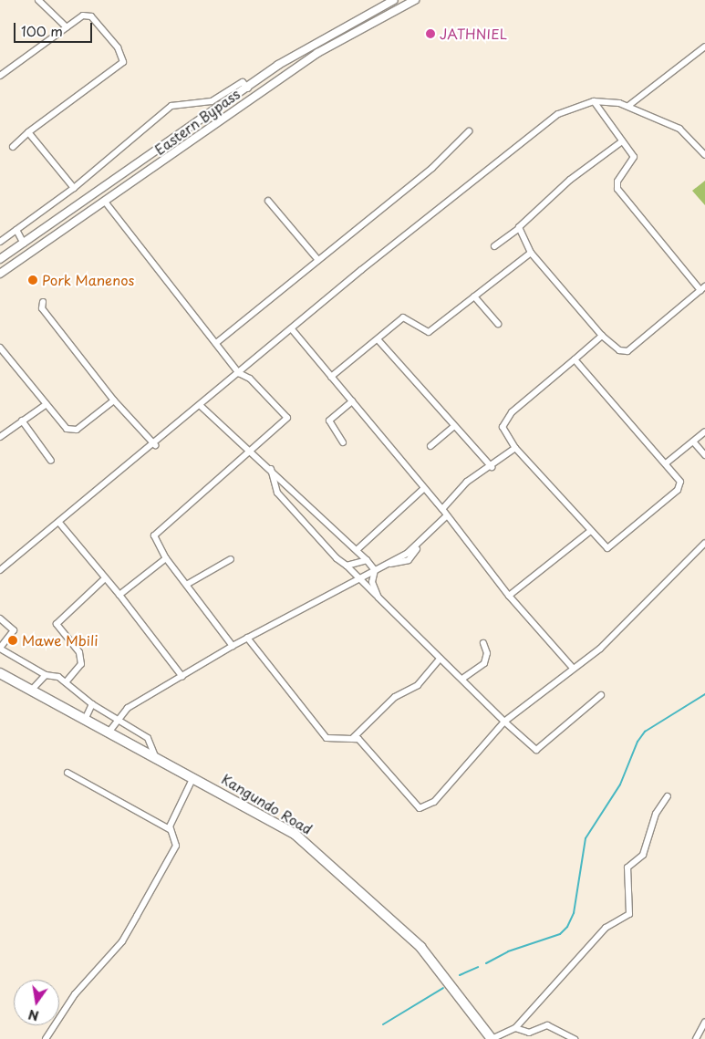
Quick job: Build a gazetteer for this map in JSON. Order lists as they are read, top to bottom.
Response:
{
  "streets": {
    "highway": ["Kangundo Road"],
    "main road": ["Eastern Bypass"]
  },
  "places": ["JATHNIEL", "Pork Manenos", "Mawe Mbili"],
  "scale_bar": "100 m",
  "north": "bottom"
}
